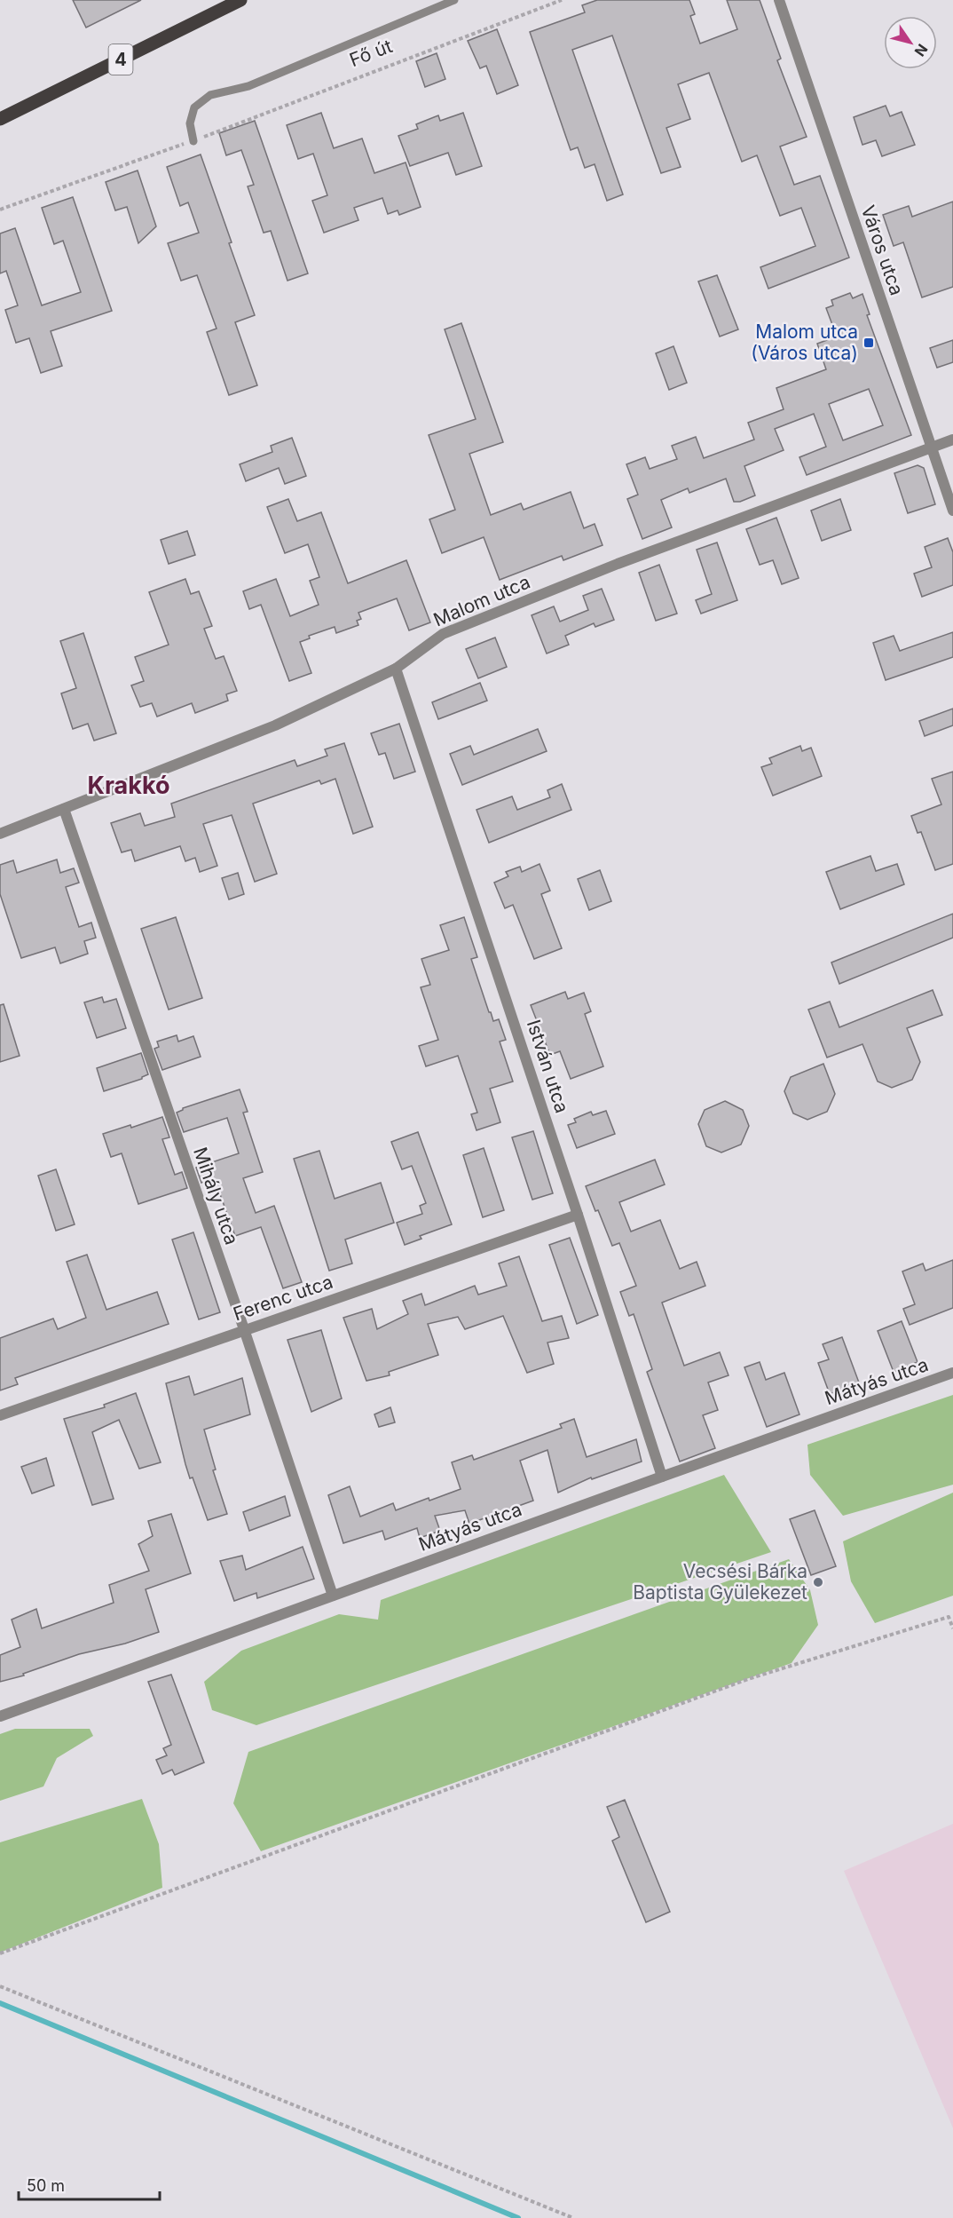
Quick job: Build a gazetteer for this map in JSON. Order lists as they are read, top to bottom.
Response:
{
  "streets": {
    "main road": ["4"],
    "street": [
      "Város utca",
      "Malom utca",
      "István utca",
      "Mihály utca",
      "Ferenc utca",
      "Mátyás utca"
    ],
    "lane": ["Fő út"]
  },
  "crossings": [
    ["Város utca", "Malom utca"],
    ["Malom utca", "István utca"],
    ["Malom utca", "Mihály utca"],
    ["István utca", "Ferenc utca"],
    ["István utca", "Mátyás utca"],
    ["Mihály utca", "Ferenc utca"],
    ["Mihály utca", "Mátyás utca"]
  ],
  "districts": ["Krakkó"],
  "places": {
    "transit": ["Malom utca (Város utca)"],
    "other": ["Vecsési Bárka Baptista Gyülekezet"]
  },
  "scale_bar": "50 m",
  "north": "bottom right"
}
